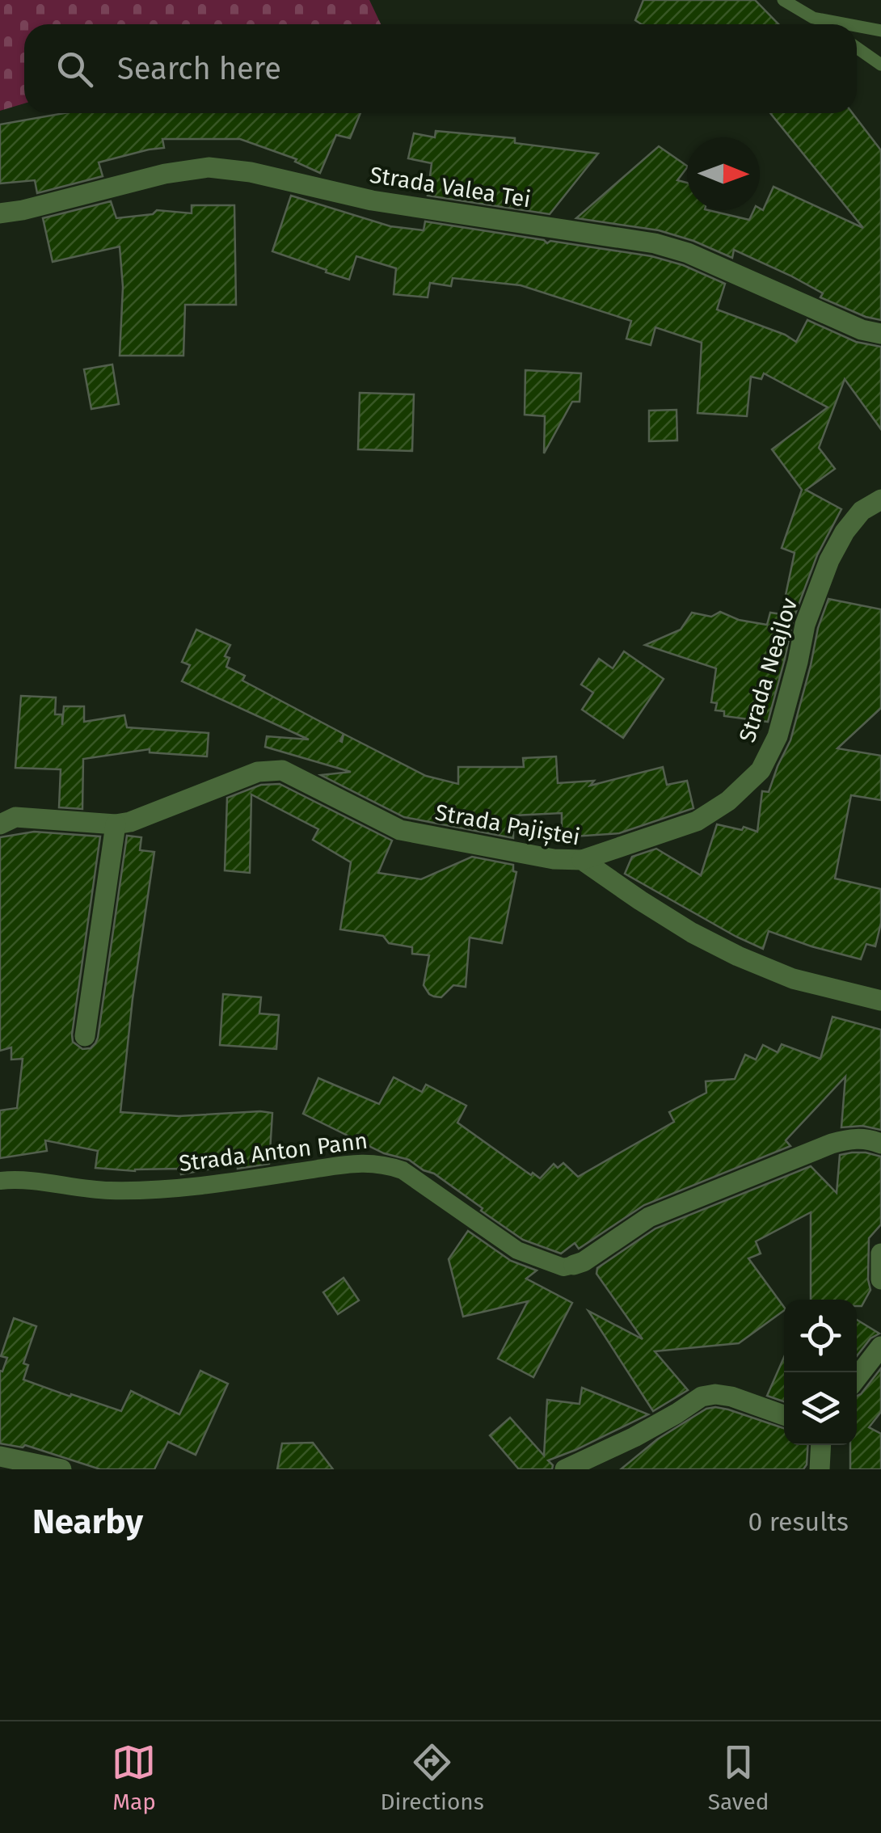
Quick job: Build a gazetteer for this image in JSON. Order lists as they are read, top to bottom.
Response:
{
  "streets": {
    "street": [
      "Strada Valea Tei",
      "Strada Neajlov",
      "Strada Pajiștei",
      "Strada Anton Pann"
    ]
  },
  "crossings": [
    ["Strada Neajlov", "Strada Pajiștei"]
  ],
  "north": "right",
  "page": {
    "search": "Search here",
    "heading": ["Nearby", "0 results"],
    "nav": ["Map", "Directions", "Saved"]
  }
}
